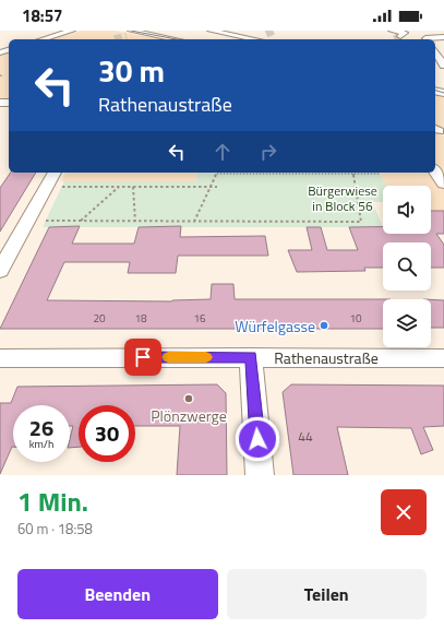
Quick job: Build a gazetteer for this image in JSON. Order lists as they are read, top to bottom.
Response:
{
  "streets": {
    "street": ["Rathenaustraße"]
  },
  "parks": ["Bürgerwiese in Block 56"],
  "places": ["Würfelgasse", "Plönzwerge"],
  "house_numbers": [
    "20",
    "18",
    "16",
    "10",
    "44"
  ],
  "page": {
    "status": "18:57",
    "turn": ["30 m", "Rathenaustraße"],
    "speed": "26 km/h",
    "limit": "30",
    "heading": ["1 Min.", "60 m · 18:58"],
    "buttons": ["Beenden", "Teilen"]
  }
}
